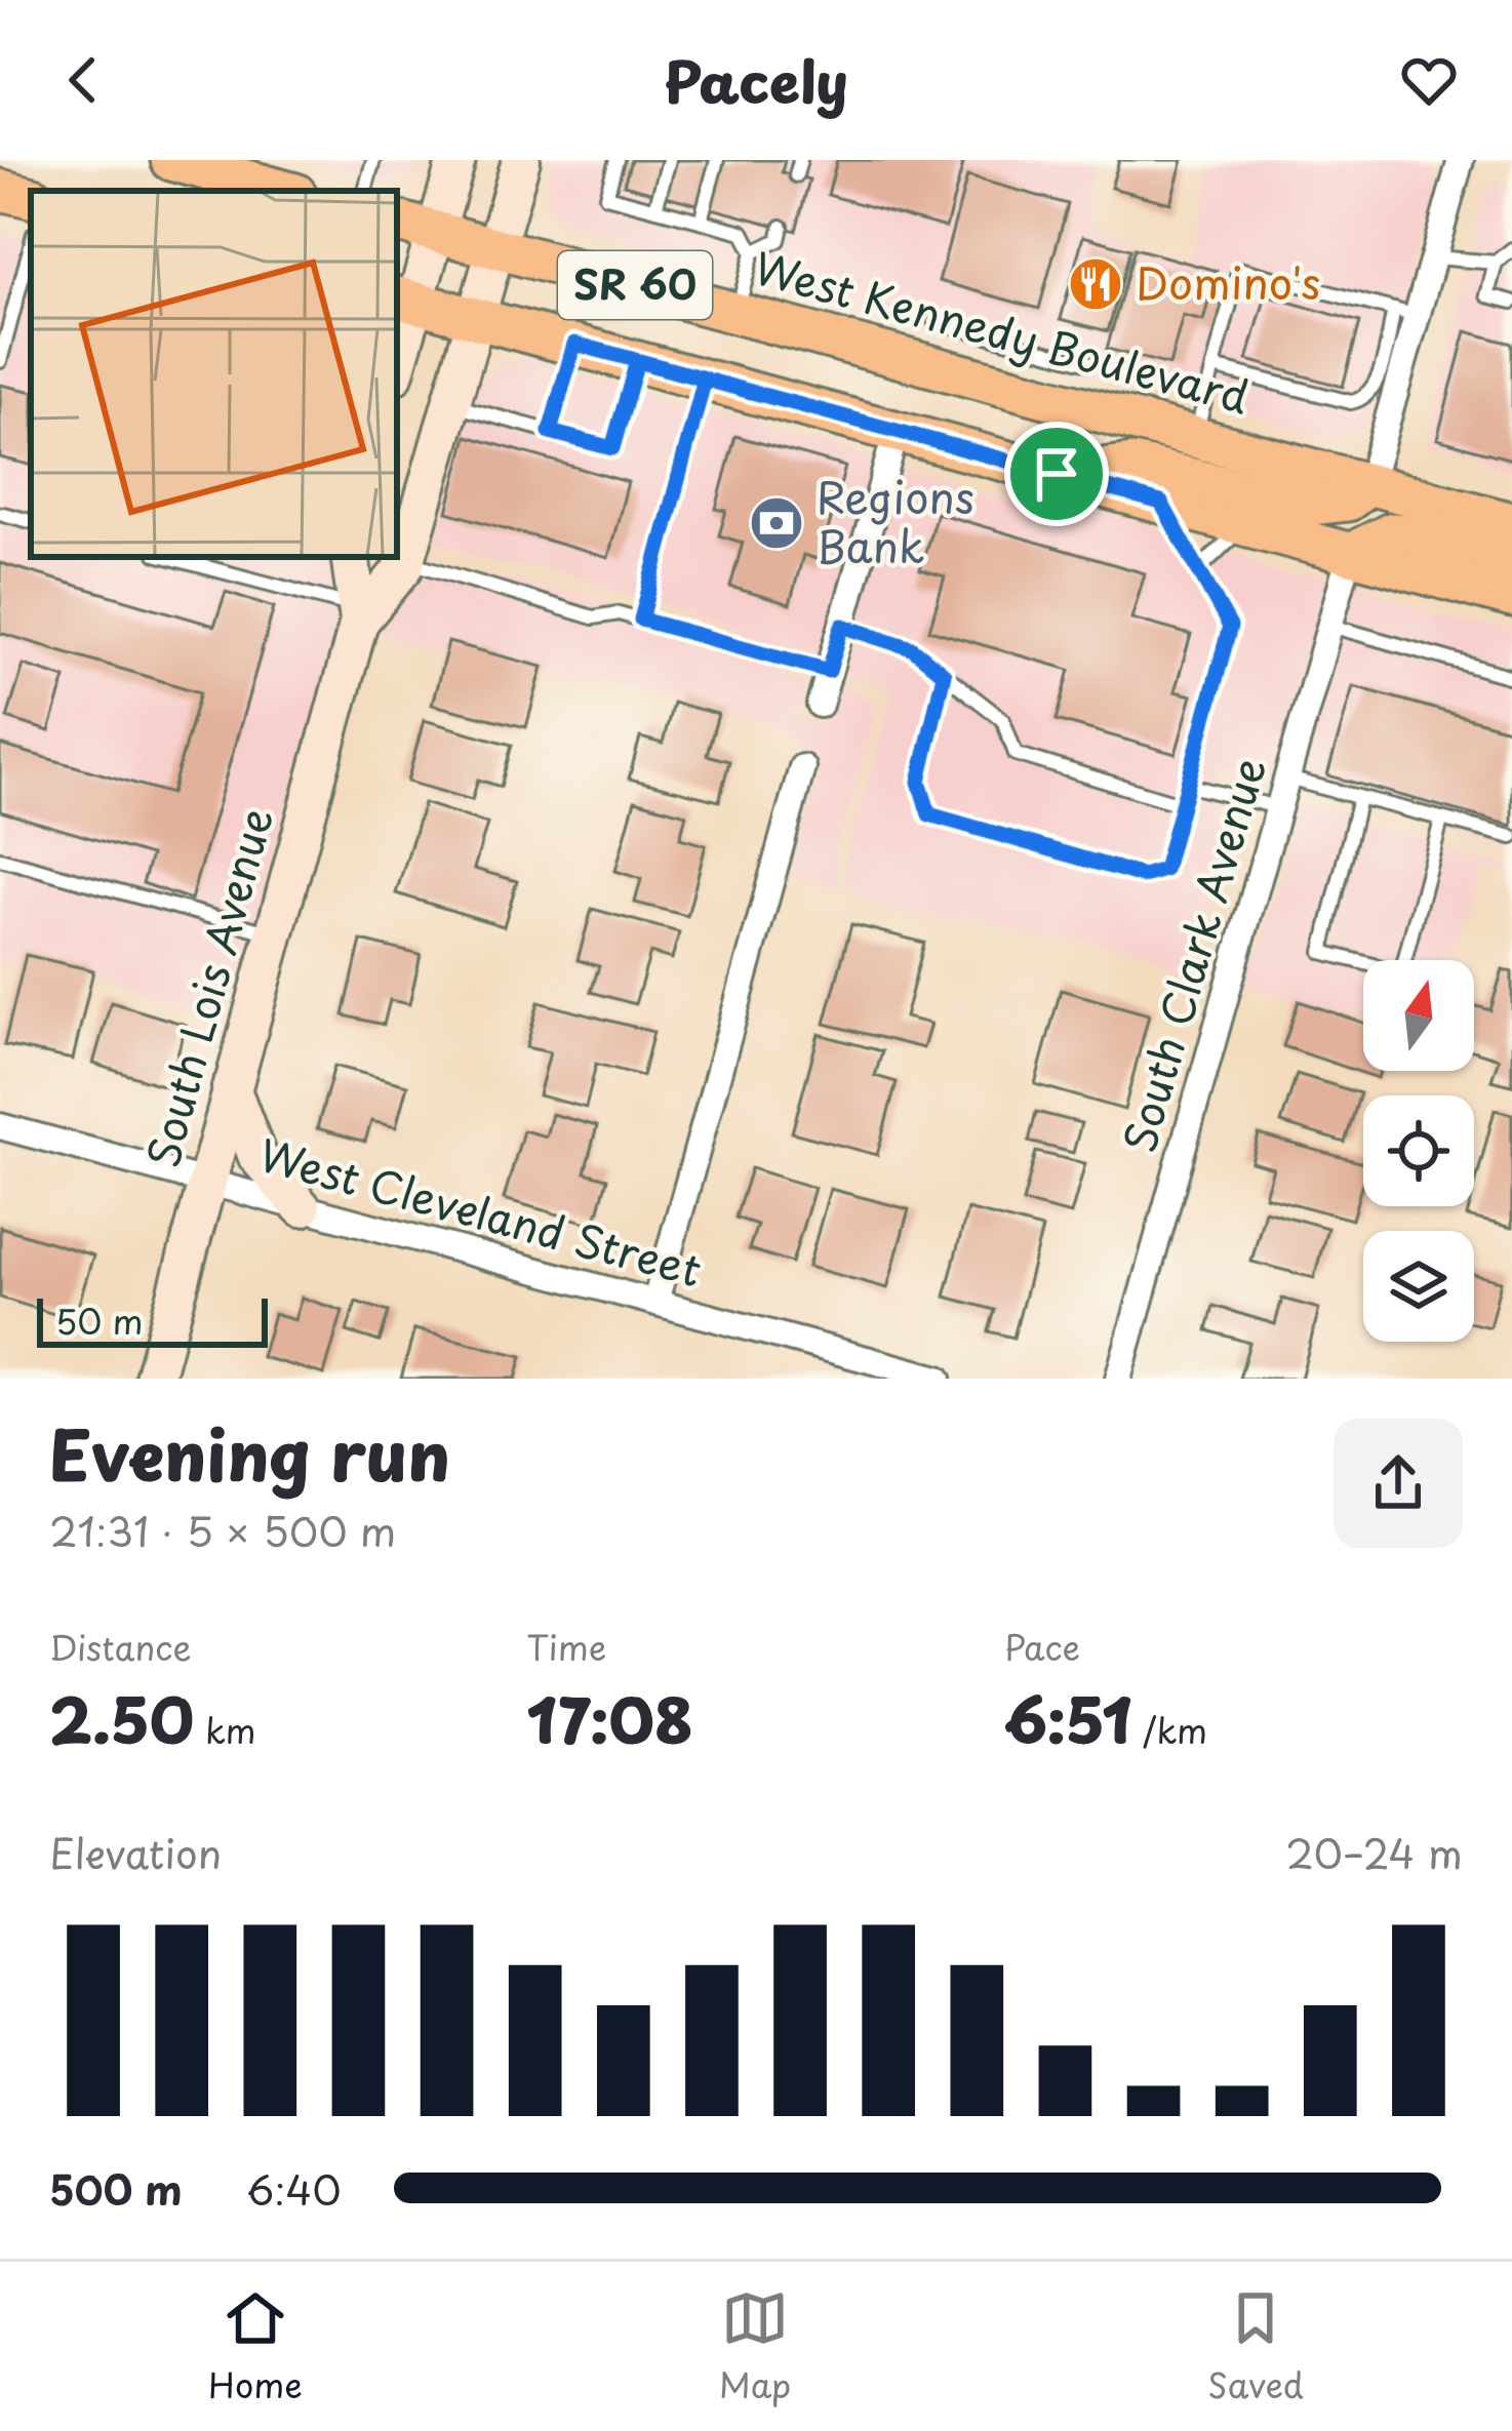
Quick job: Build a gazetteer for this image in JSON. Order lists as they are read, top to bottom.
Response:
{
  "streets": {
    "main road": ["SR 60", "West Kennedy Boulevard"],
    "street": ["South Clark Avenue", "South Lois Avenue", "West Cleveland Street"]
  },
  "crossings": [
    ["SR 60", "South Clark Avenue"],
    ["SR 60", "South Lois Avenue"],
    ["West Kennedy Boulevard", "South Lois Avenue"],
    ["South Lois Avenue", "West Cleveland Street"]
  ],
  "places": {
    "restaurant": ["Domino's"],
    "bank": ["Regions Bank"]
  },
  "scale_bar": "50 m",
  "north": "top",
  "page": {
    "header": "Pacely",
    "scale": "50 m",
    "heading": ["Evening run", "21:31 · 5 × 500 m"],
    "stats": [
      ["Distance", "2.50 km"],
      ["Time", "17:08"],
      ["Pace", "6:51 /km"]
    ],
    "chart": ["Elevation", "20–24 m"],
    "list": [
      {
        "name": "500 m",
        "note": "6:40"
      }
    ],
    "tabs": ["Home", "Map", "Saved"]
  }
}
